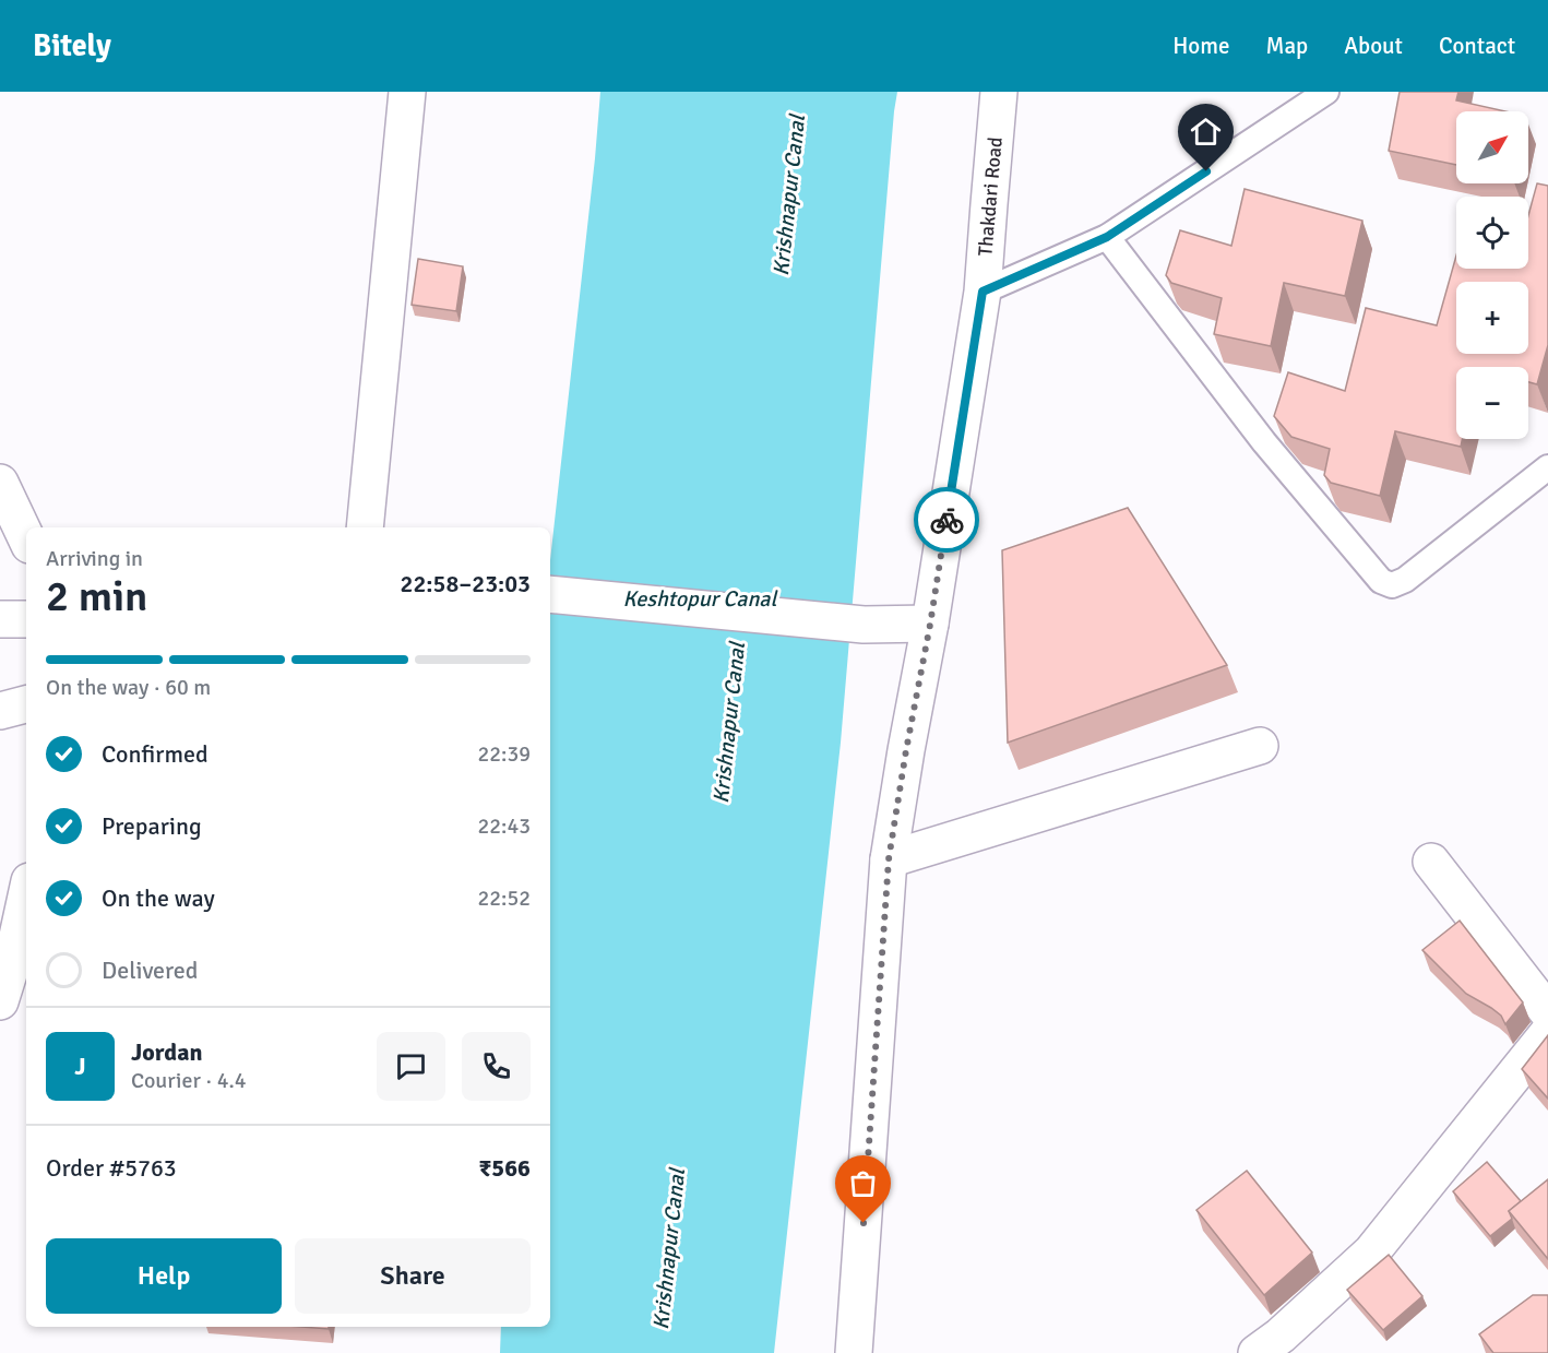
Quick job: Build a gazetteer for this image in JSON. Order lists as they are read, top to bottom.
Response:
{
  "streets": {
    "street": ["Thakdari Road"]
  },
  "water": ["Krishnapur Canal", "Keshtopur Canal"],
  "north": "top right",
  "page": {
    "header": "Bitely",
    "nav": [
      "Home",
      "Map",
      "About",
      "Contact"
    ],
    "map_buttons": ["+", "−"],
    "heading": ["2 min", "Arriving in", "22:58–23:03"],
    "panel": [
      "Jordan",
      "Courier · 4.4",
      "Order #5763",
      "₹566"
    ],
    "bar": "On the way · 60 m",
    "list": [
      ["Confirmed", "22:39"],
      ["Preparing", "22:43"],
      ["On the way", "22:52"],
      "Delivered"
    ],
    "round": "J",
    "buttons": ["Help", "Share"]
  }
}
